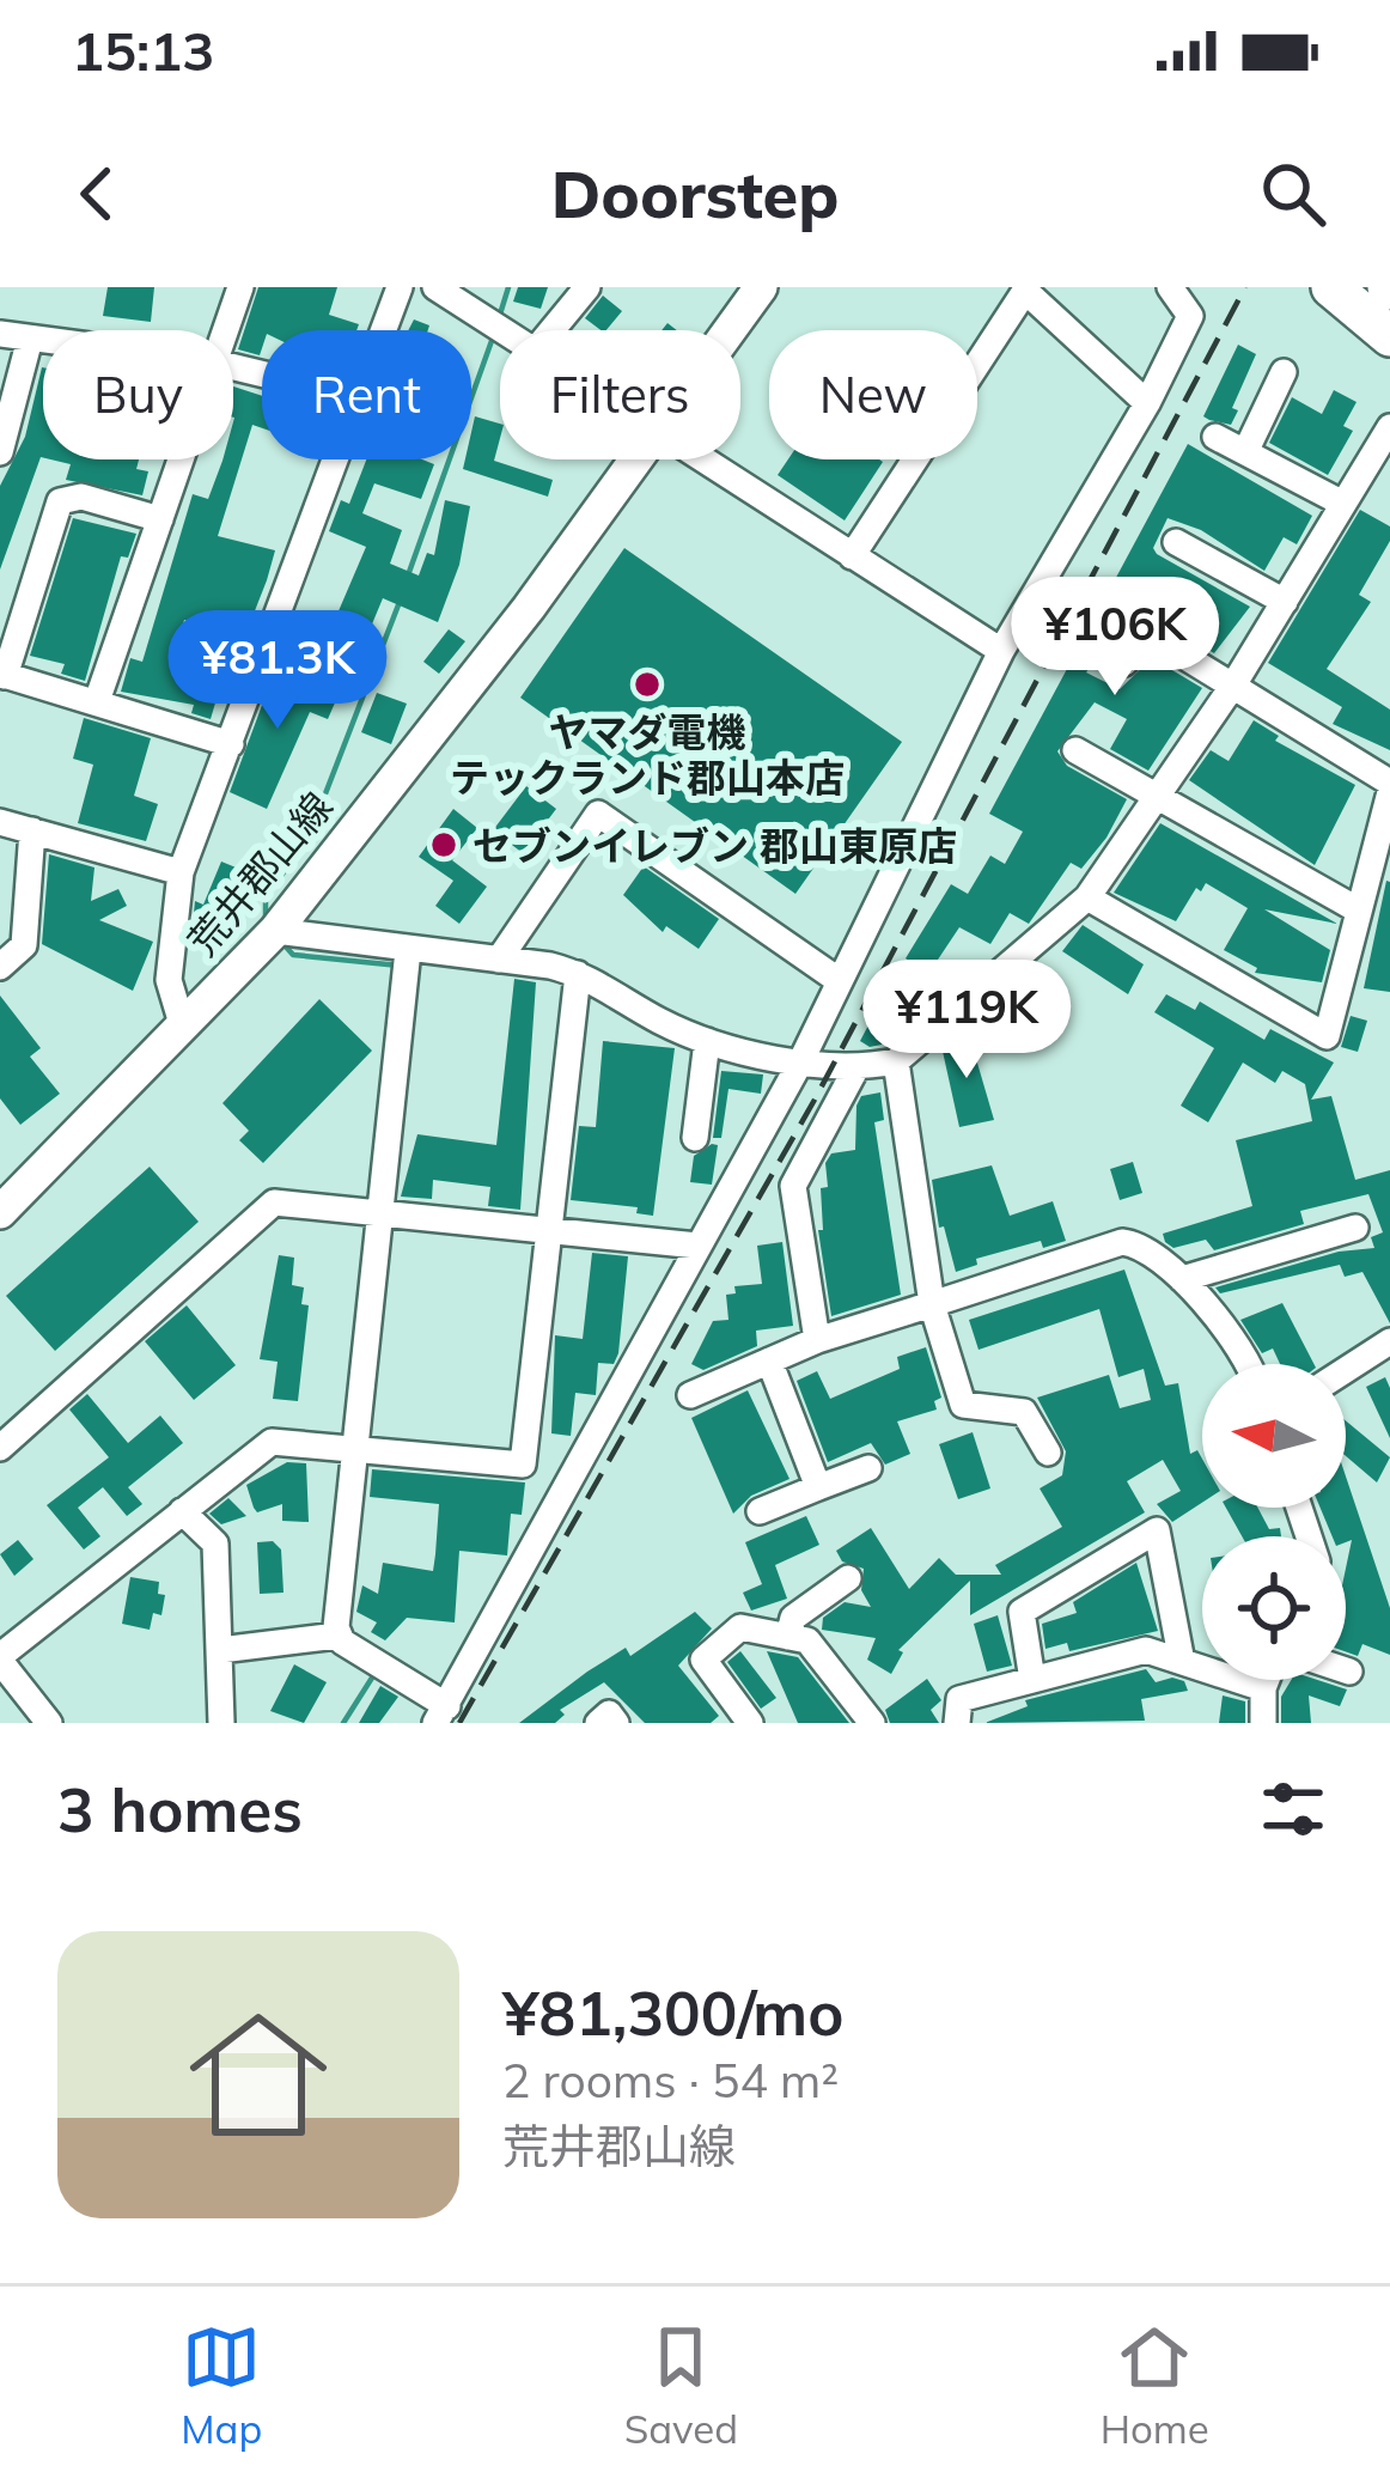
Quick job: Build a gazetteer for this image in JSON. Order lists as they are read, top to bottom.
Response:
{
  "streets": {
    "main road": ["荒井郡山線"]
  },
  "places": ["ヤマダ電機 テックランド郡山本店", "セブンイレブン 郡山東原店"],
  "north": "left",
  "page": {
    "status": "15:13",
    "header": "Doorstep",
    "chip": [
      "Buy",
      "Rent",
      "Filters",
      "New"
    ],
    "price": ["¥106K", "¥81.3K", "¥119K"],
    "heading": "3 homes",
    "list": [
      {
        "name": "¥81,300/mo",
        "note": "2 rooms · 54 m² · 荒井郡山線"
      }
    ],
    "tabs": ["Map", "Saved", "Home"]
  }
}
